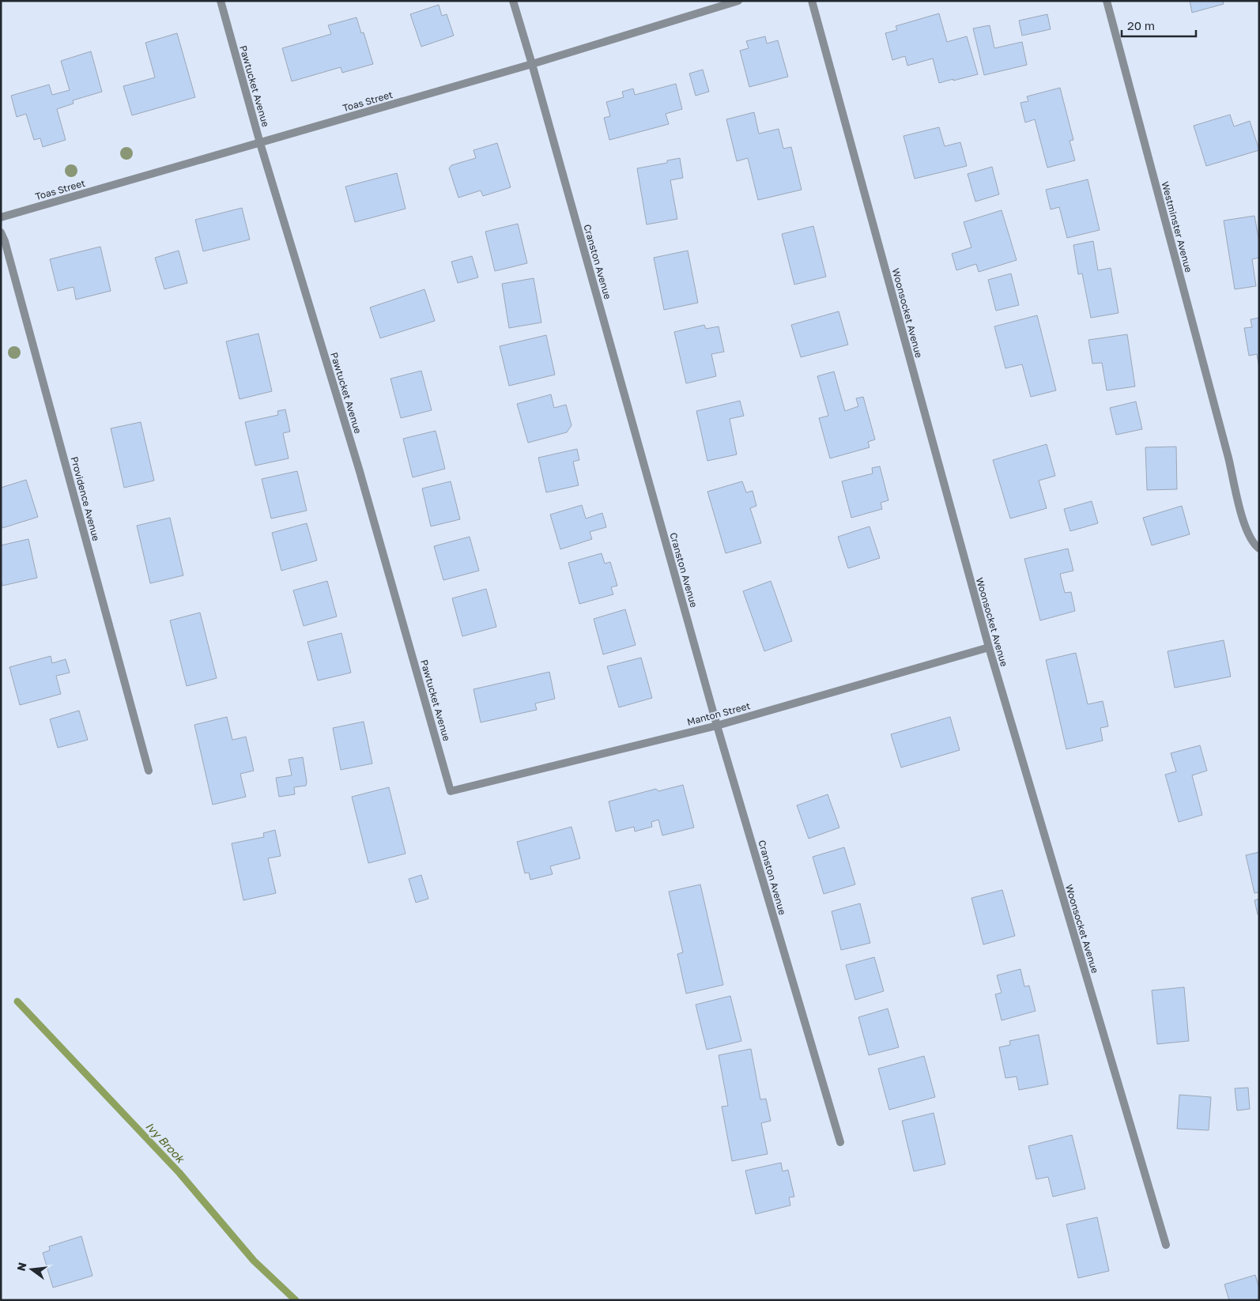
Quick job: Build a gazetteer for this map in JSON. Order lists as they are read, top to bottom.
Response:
{
  "streets": {
    "street": [
      "Pawtucket Avenue",
      "Toas Street",
      "Westminster Avenue",
      "Cranston Avenue",
      "Woonsocket Avenue",
      "Providence Avenue",
      "Manton Street"
    ]
  },
  "crossings": [
    ["Pawtucket Avenue", "Toas Street"],
    ["Pawtucket Avenue", "Manton Street"],
    ["Toas Street", "Cranston Avenue"],
    ["Cranston Avenue", "Manton Street"],
    ["Woonsocket Avenue", "Manton Street"]
  ],
  "water": ["Ivy Brook"],
  "scale_bar": "20 m",
  "north": "left"
}
